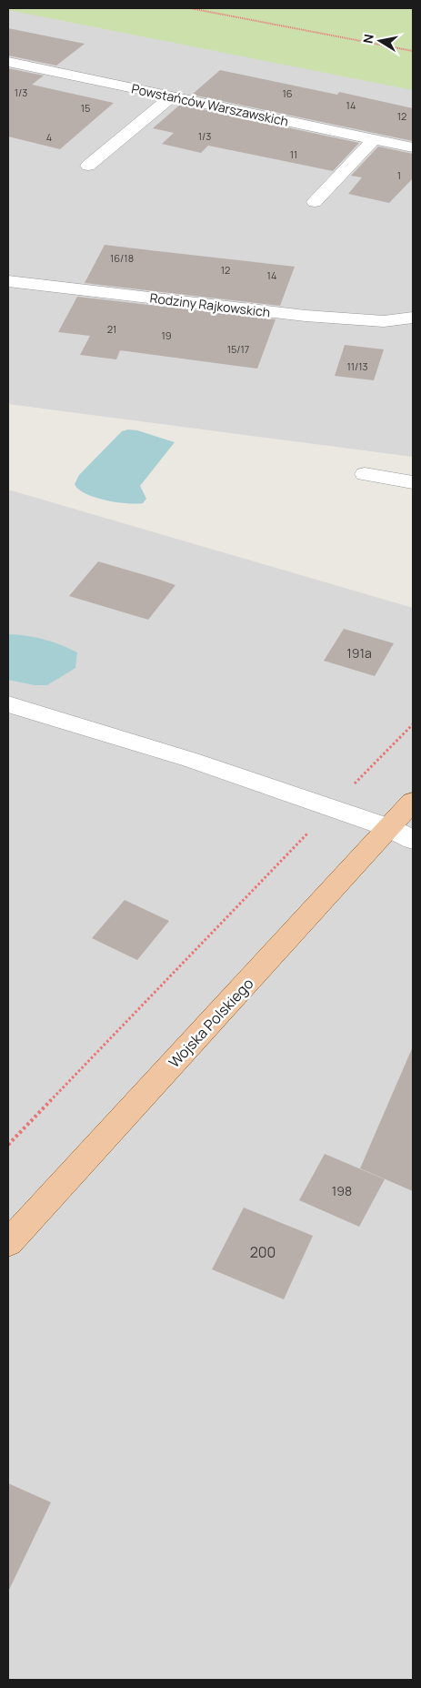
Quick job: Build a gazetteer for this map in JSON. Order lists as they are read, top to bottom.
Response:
{
  "streets": {
    "main road": ["Wojska Polskiego"],
    "street": ["Powstańców Warszawskich", "Rodziny Rajkowskich"]
  },
  "house_numbers": [
    "1/3",
    "16",
    "14",
    "15",
    "12",
    "1/3",
    "4",
    "11",
    "1",
    "16/18",
    "12",
    "14",
    "21",
    "19",
    "15/17",
    "11/13",
    "191a",
    "198",
    "200"
  ],
  "north": "left"
}
